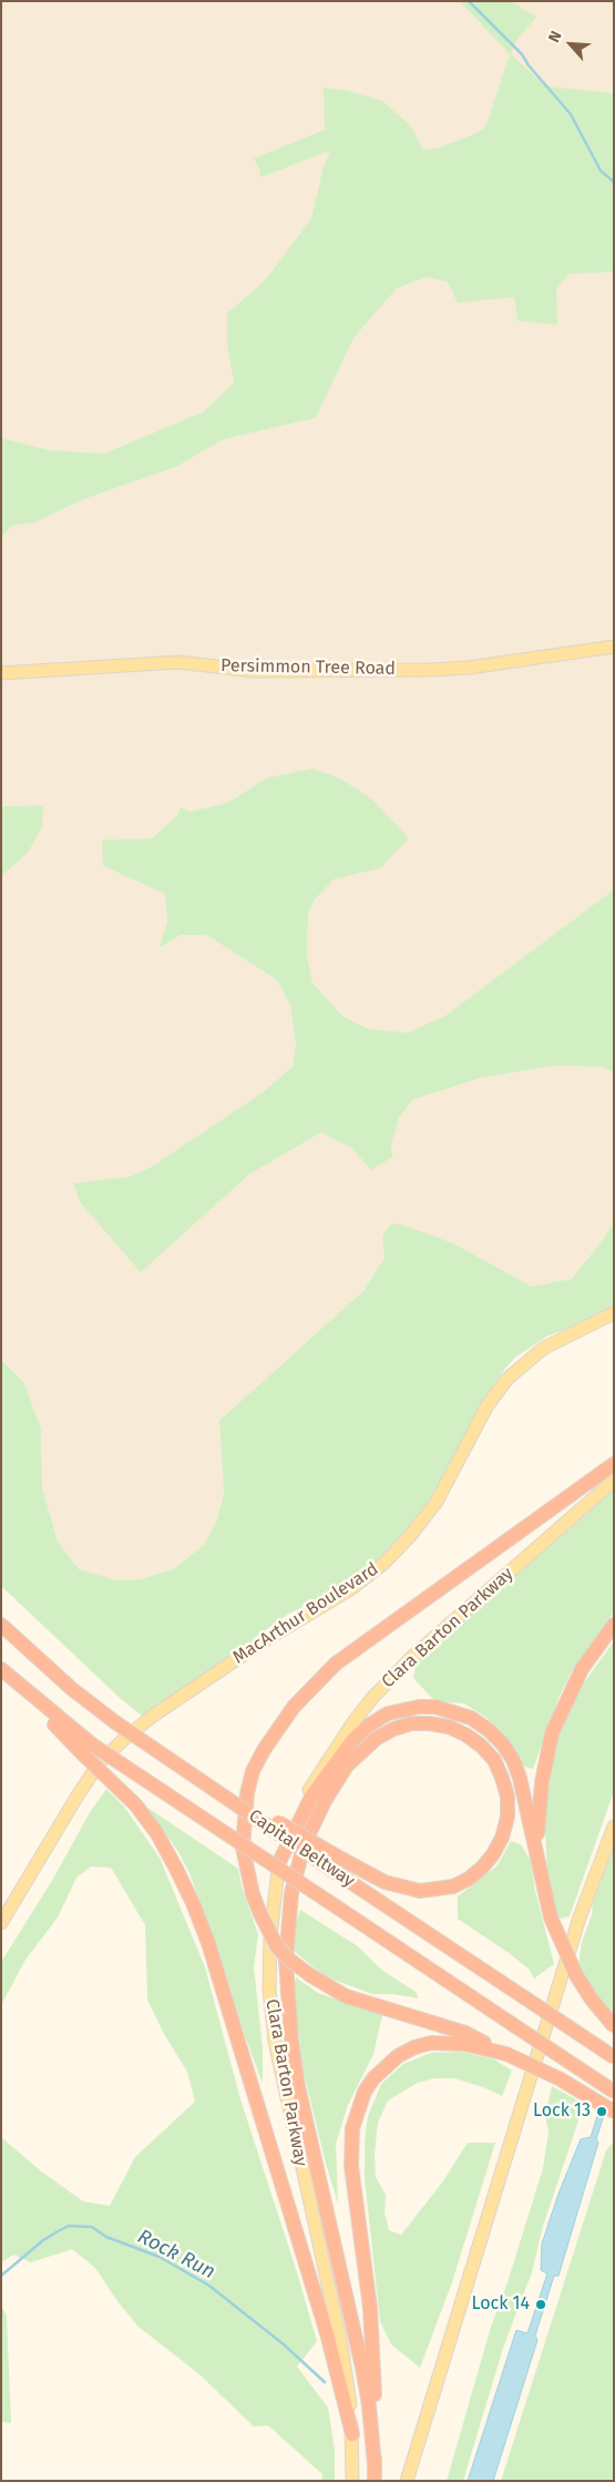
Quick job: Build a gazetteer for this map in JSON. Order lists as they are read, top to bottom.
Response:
{
  "streets": {
    "highway": ["Capital Beltway"],
    "main road": ["Persimmon Tree Road", "MacArthur Boulevard", "Clara Barton Parkway"]
  },
  "water": ["Rock Run"],
  "places": ["Lock 13", "Lock 14"],
  "north": "top left"
}
